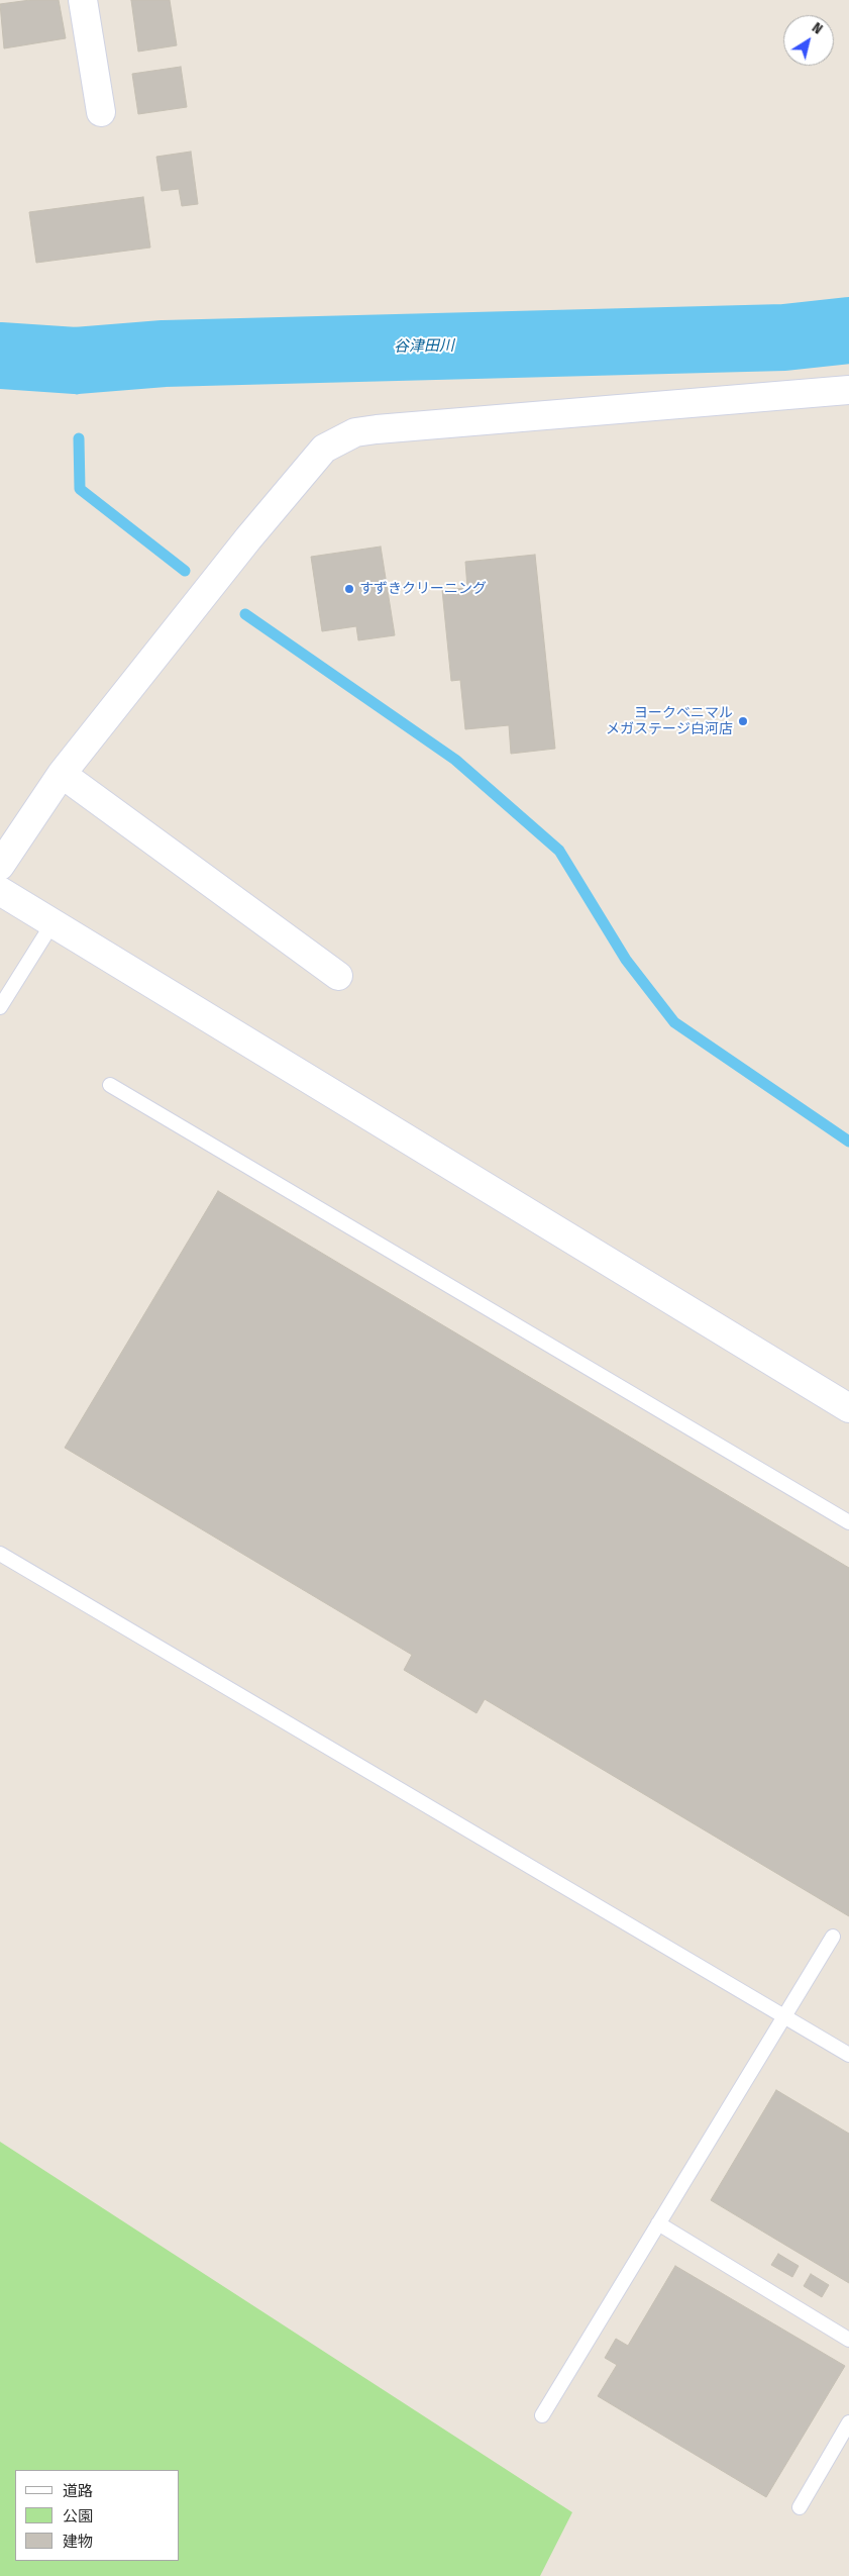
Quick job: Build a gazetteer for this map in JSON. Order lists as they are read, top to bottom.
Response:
{
  "water": ["谷津田川"],
  "places": ["すずきクリーニング", "ヨークベニマル メガステージ白河店"],
  "legend": ["道路", "公園", "建物"],
  "north": "top right"
}
